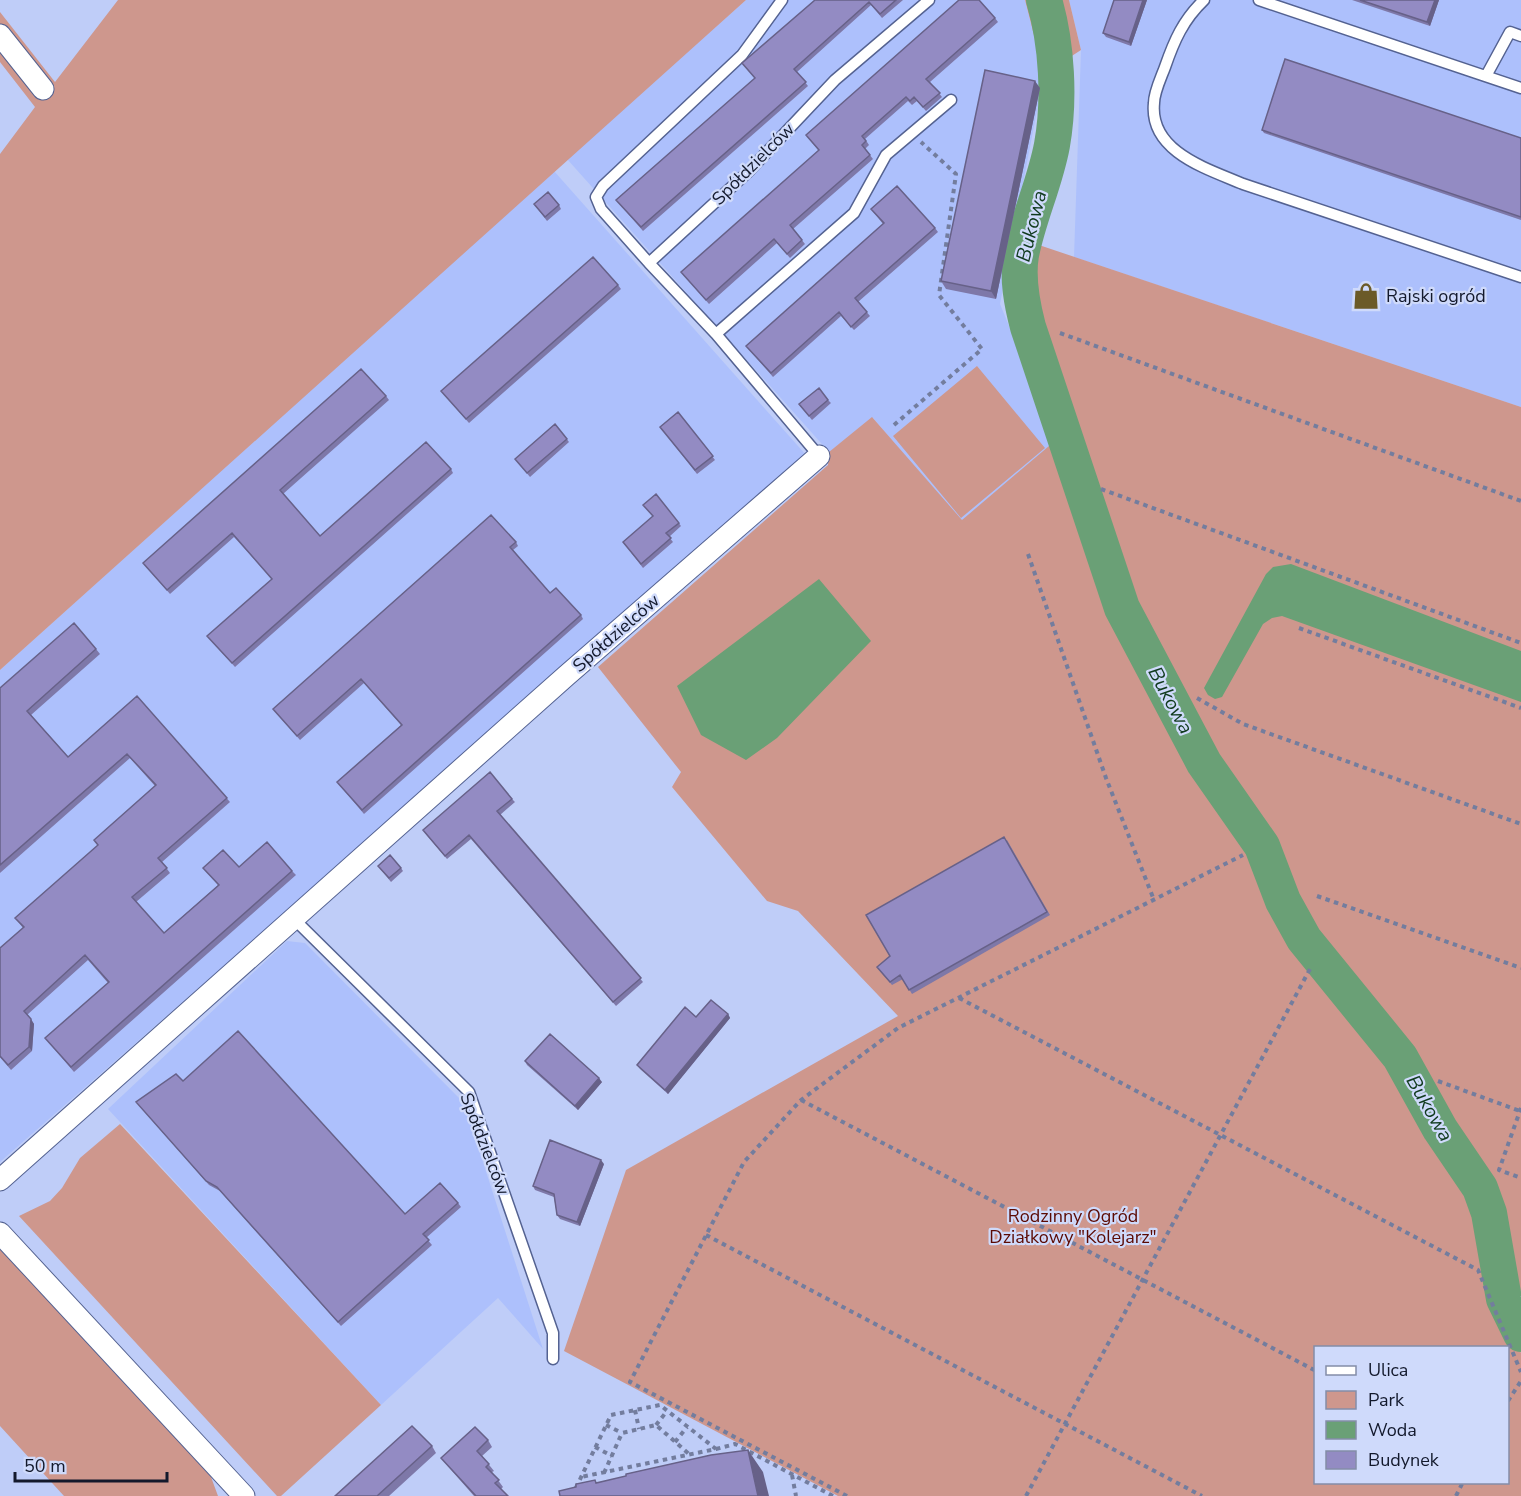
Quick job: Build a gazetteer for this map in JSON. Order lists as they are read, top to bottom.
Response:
{
  "streets": {
    "street": ["Spółdzielców"]
  },
  "water": ["Bukowa"],
  "parks": ["Rodzinny Ogród Działkowy \"Kolejarz\""],
  "places": {
    "shop": ["Rajski ogród"]
  },
  "legend": [
    "Ulica",
    "Park",
    "Woda",
    "Budynek"
  ],
  "scale_bar": "50 m"
}
